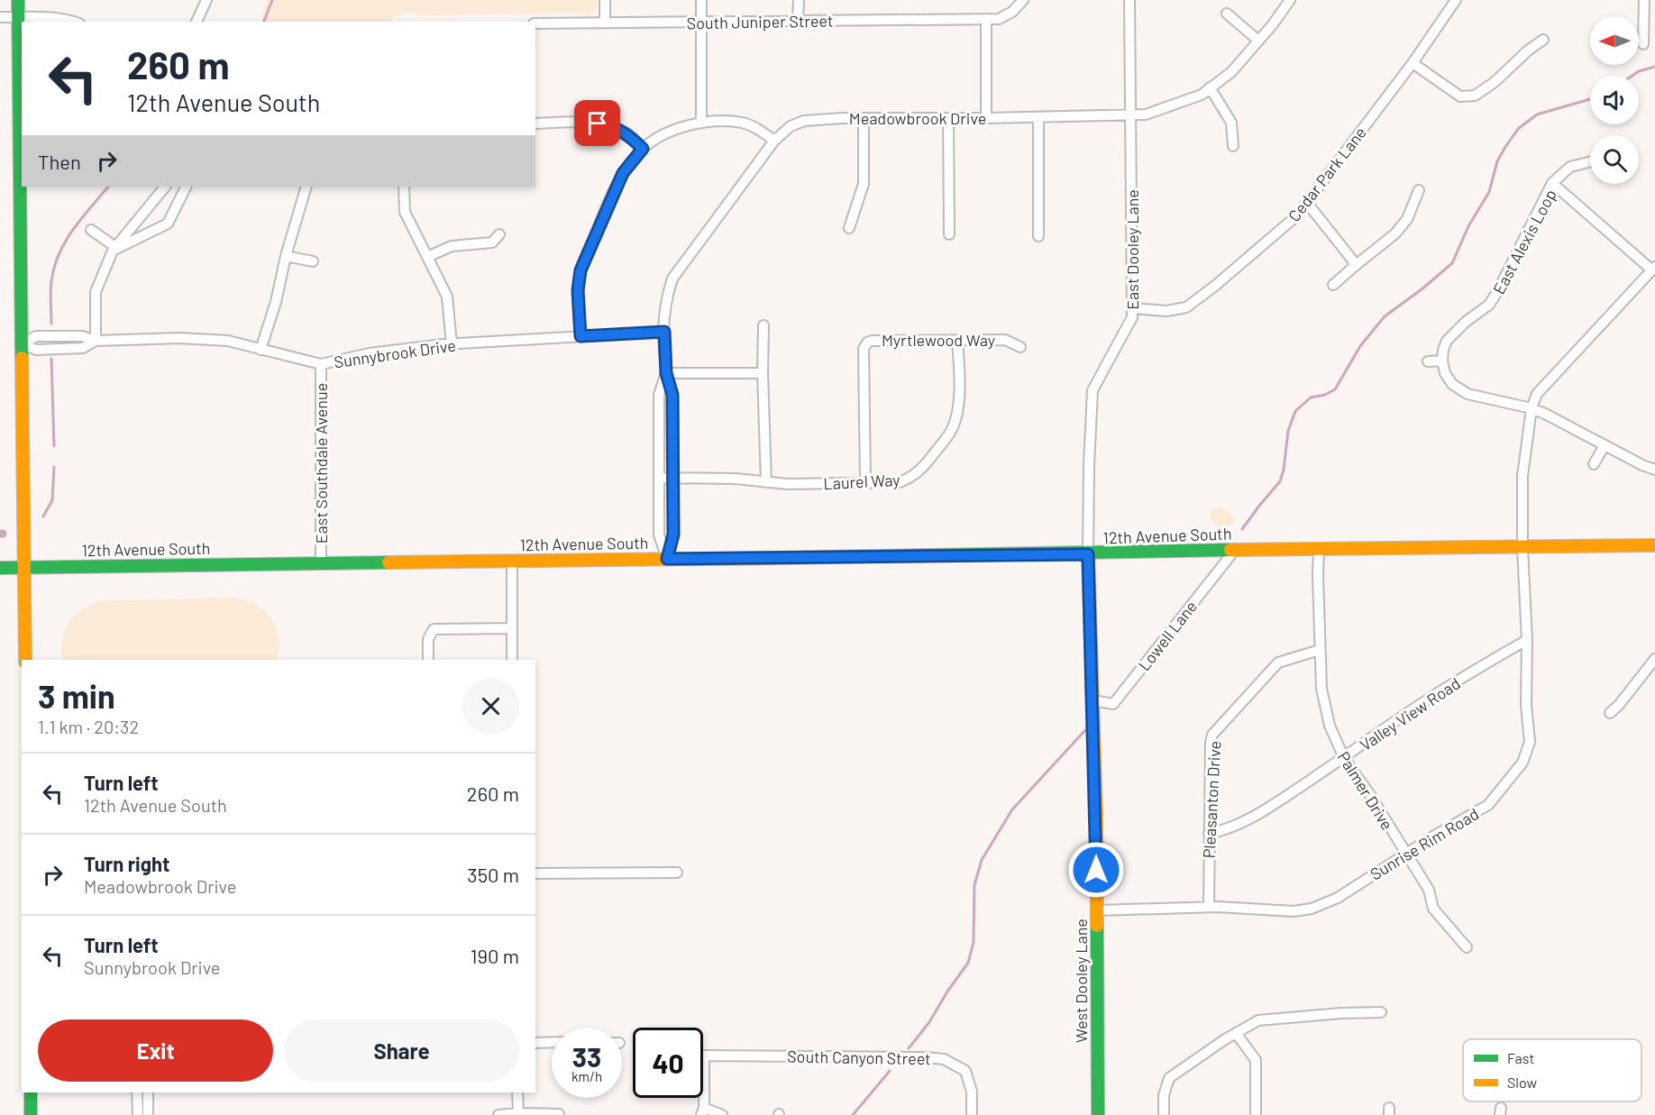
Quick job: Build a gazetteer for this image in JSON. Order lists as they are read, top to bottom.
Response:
{
  "streets": {
    "main road": ["12th Avenue South", "West Dooley Lane"],
    "street": [
      "South Juniper Street",
      "Meadowbrook Drive",
      "Cedar Park Lane",
      "East Alexis Loop",
      "East Dooley Lane",
      "Myrtlewood Way",
      "Sunnybrook Drive",
      "East Southdale Avenue",
      "Laurel Way",
      "Lowell Lane",
      "Valley View Road",
      "Palmer Drive",
      "Pleasanton Drive",
      "Sunrise Rim Road",
      "South Canyon Street"
    ]
  },
  "crossings": [
    ["Meadowbrook Drive", "East Dooley Lane"],
    ["Meadowbrook Drive", "Sunnybrook Drive"],
    ["Meadowbrook Drive", "Laurel Way"],
    ["Meadowbrook Drive", "12th Avenue South"],
    ["Cedar Park Lane", "East Dooley Lane"],
    ["East Dooley Lane", "12th Avenue South"],
    ["East Dooley Lane", "West Dooley Lane"],
    ["Myrtlewood Way", "Laurel Way"],
    ["Sunnybrook Drive", "East Southdale Avenue"],
    ["East Southdale Avenue", "12th Avenue South"],
    ["12th Avenue South", "Lowell Lane"],
    ["12th Avenue South", "Palmer Drive"],
    ["12th Avenue South", "Sunrise Rim Road"],
    ["12th Avenue South", "West Dooley Lane"],
    ["Lowell Lane", "West Dooley Lane"],
    ["Valley View Road", "Palmer Drive"],
    ["Valley View Road", "Pleasanton Drive"],
    ["Valley View Road", "Sunrise Rim Road"],
    ["Palmer Drive", "Pleasanton Drive"],
    ["Palmer Drive", "Sunrise Rim Road"],
    ["Pleasanton Drive", "Sunrise Rim Road"],
    ["Sunrise Rim Road", "West Dooley Lane"]
  ],
  "legend": ["Fast", "Slow"],
  "north": "left",
  "page": {
    "turn": ["260 m", "12th Avenue South"],
    "then": "Then",
    "heading": ["3 min", "1.1 km · 20:32"],
    "list": [
      {
        "name": "Turn left",
        "note": "12th Avenue South",
        "value": "260 m"
      },
      {
        "name": "Turn right",
        "note": "Meadowbrook Drive",
        "value": "350 m"
      },
      {
        "name": "Turn left",
        "note": "Sunnybrook Drive",
        "value": "190 m"
      }
    ],
    "buttons": ["Exit", "Share"],
    "speed": "33 km/h",
    "limit": "40"
  }
}
